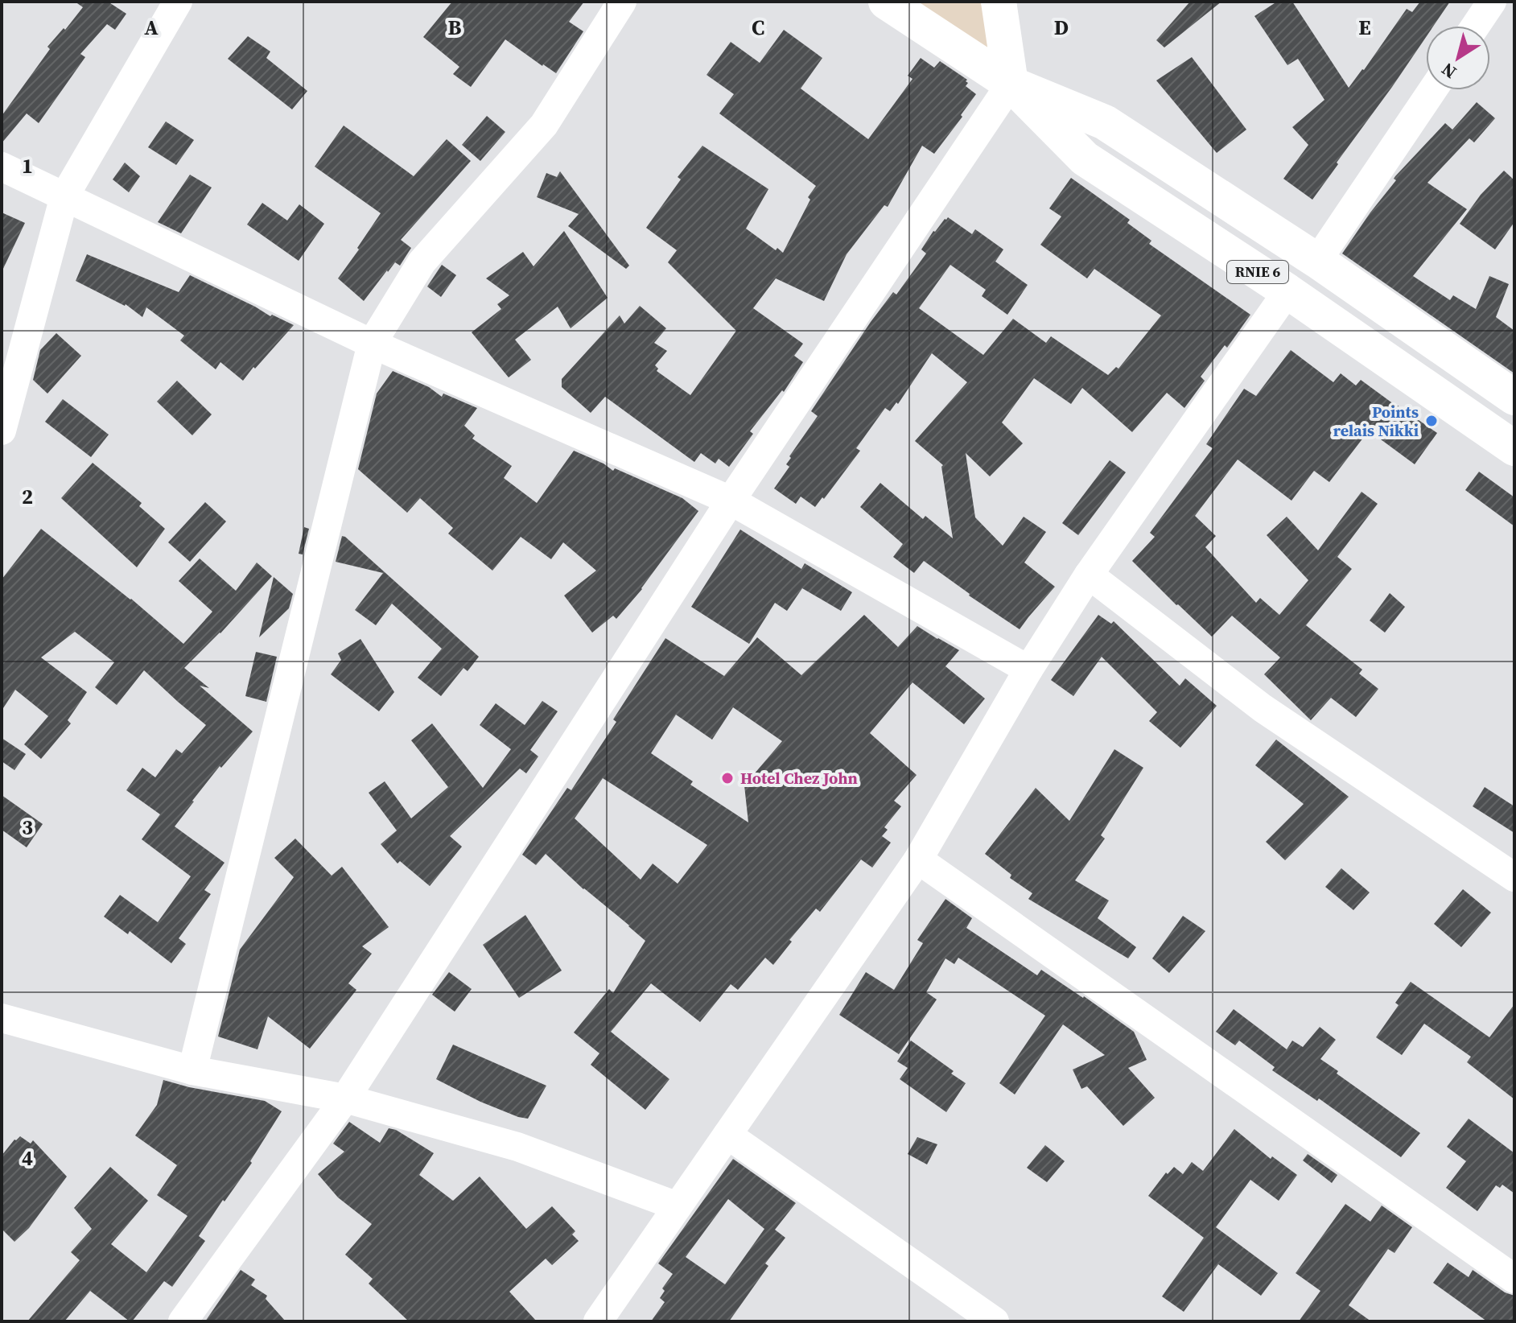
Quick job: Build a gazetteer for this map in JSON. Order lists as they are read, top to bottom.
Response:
{
  "streets": {
    "main road": ["RNIE 6"]
  },
  "places": ["Points relais Nikki", "Hotel Chez John"],
  "north": "bottom left",
  "grid": {
    "columns": [
      "A",
      "B",
      "C",
      "D",
      "E"
    ],
    "rows": [
      "1",
      "2",
      "3",
      "4"
    ]
  }
}
